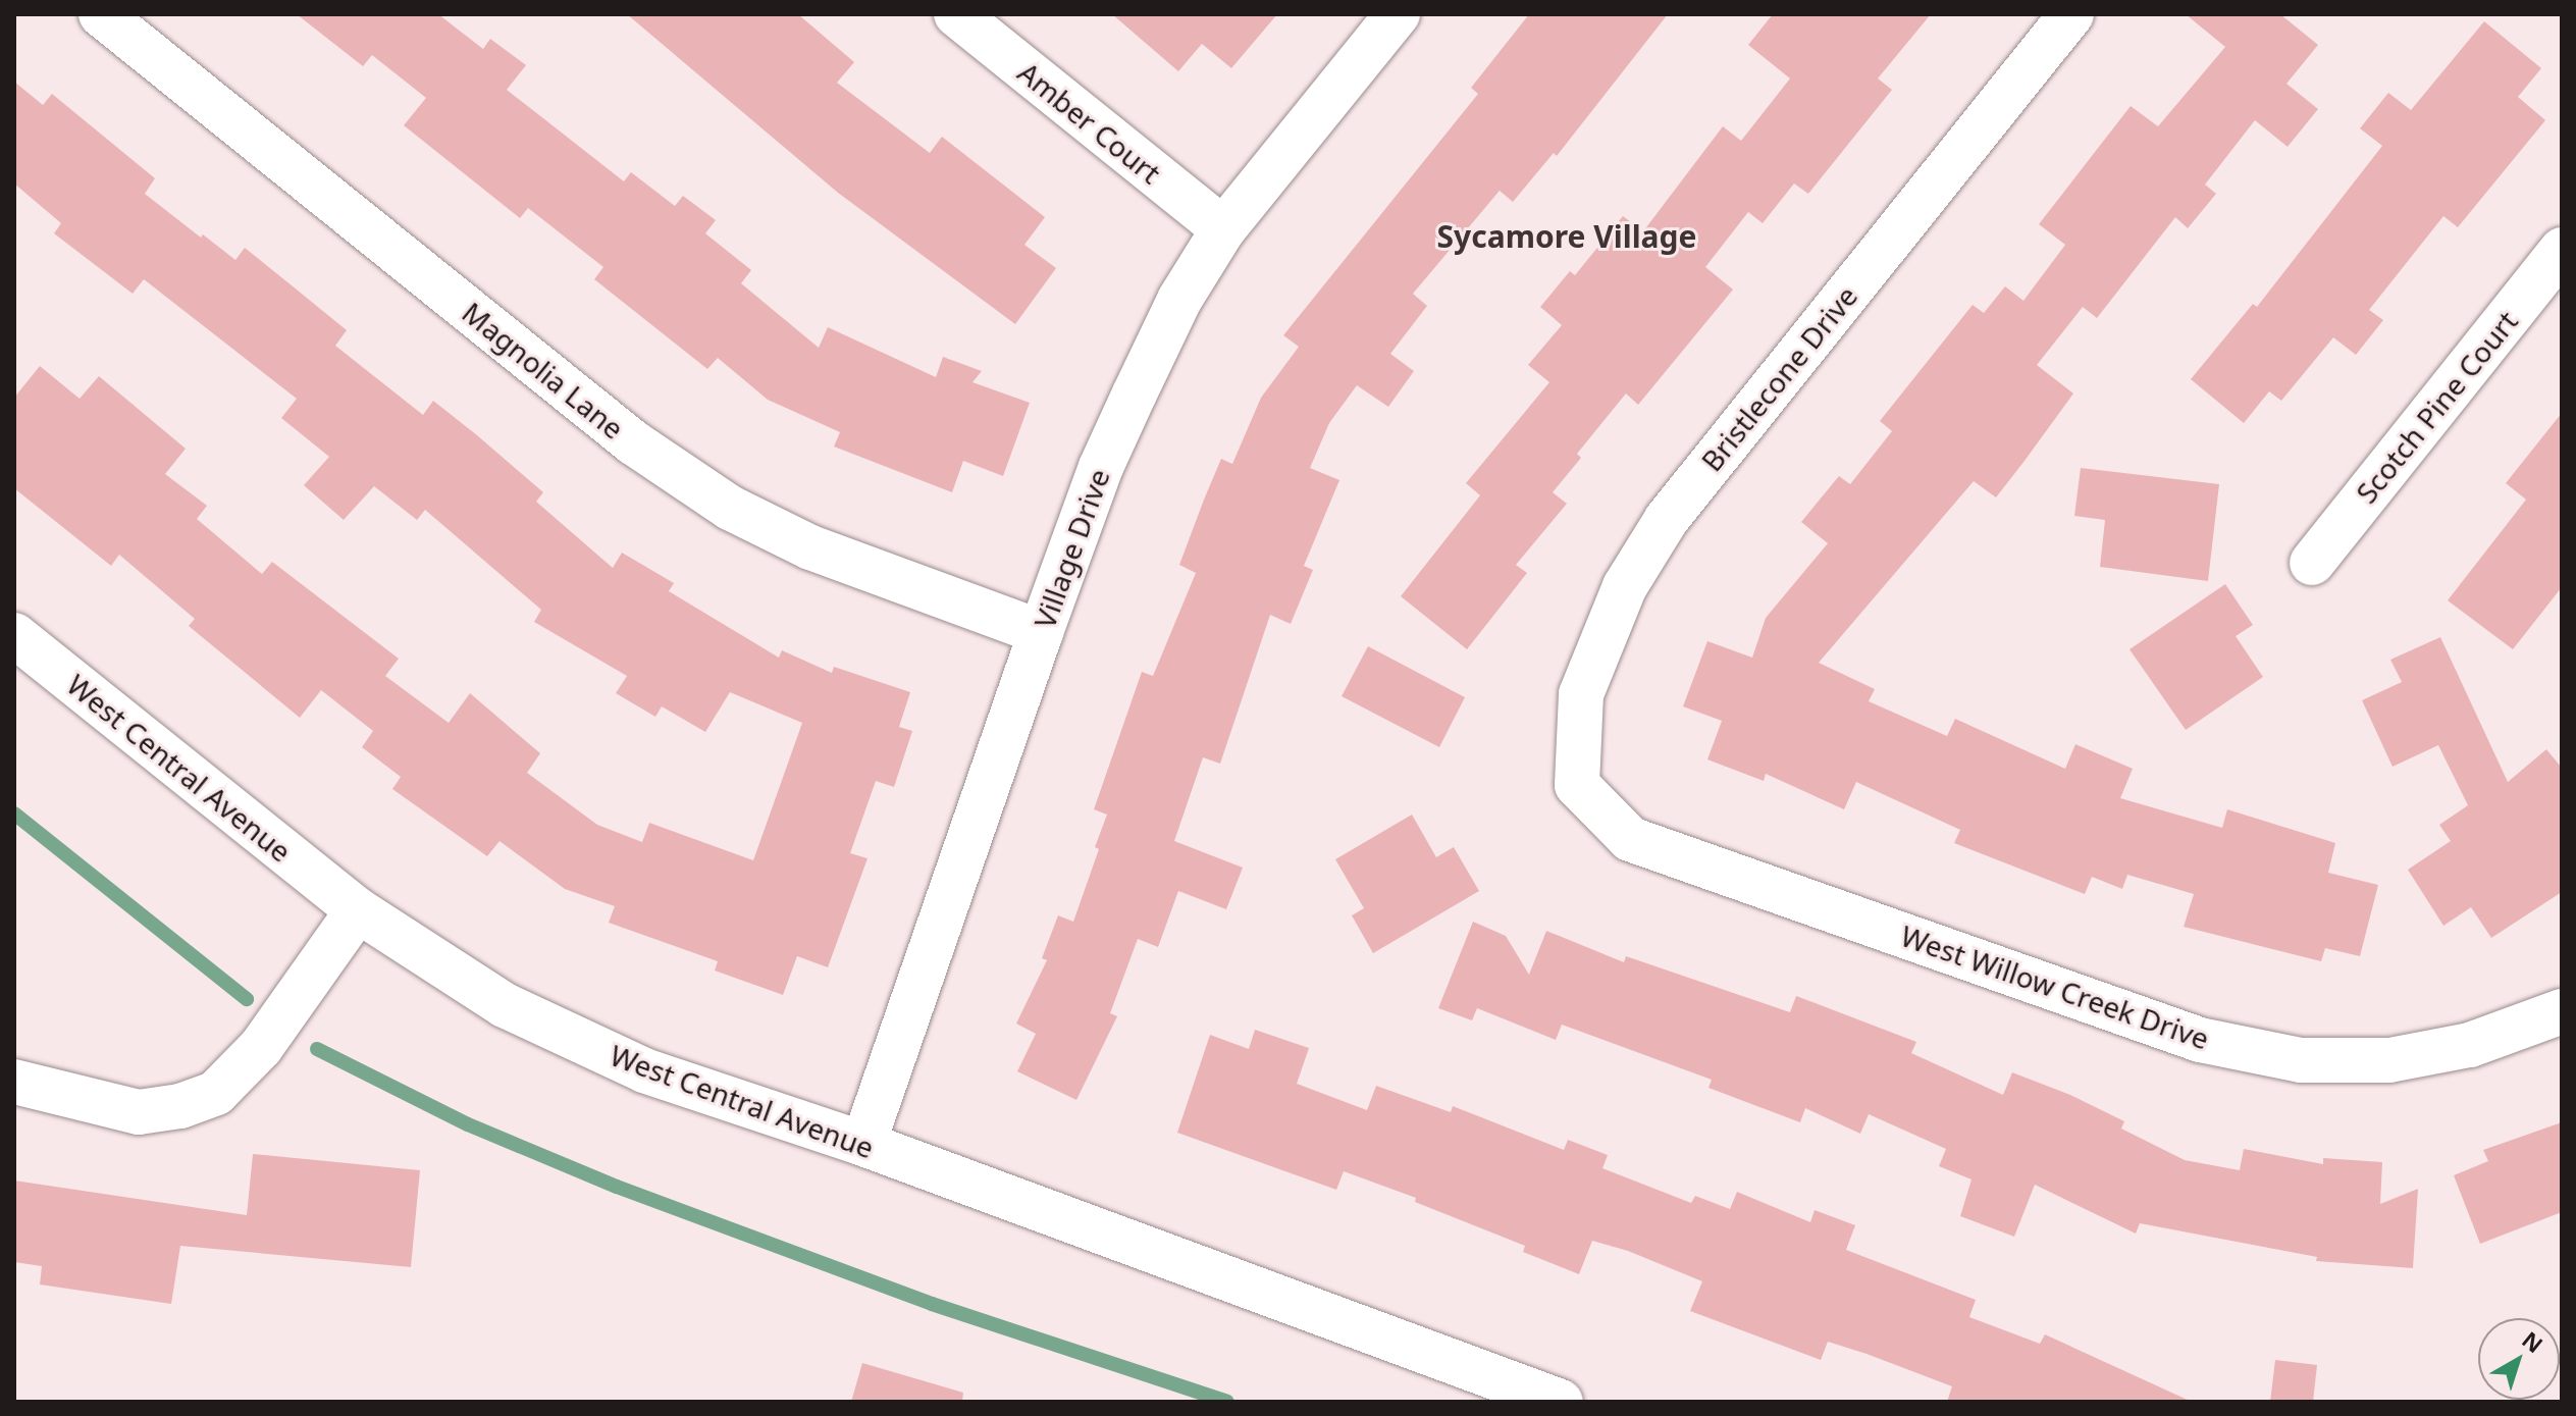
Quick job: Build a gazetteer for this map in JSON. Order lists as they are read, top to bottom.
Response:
{
  "streets": {
    "street": [
      "Amber Court",
      "Magnolia Lane",
      "Bristlecone Drive",
      "Scotch Pine Court",
      "Village Drive",
      "West Central Avenue",
      "West Willow Creek Drive"
    ]
  },
  "crossings": [
    ["Amber Court", "Village Drive"],
    ["Magnolia Lane", "Village Drive"],
    ["Bristlecone Drive", "West Willow Creek Drive"],
    ["Village Drive", "West Central Avenue"]
  ],
  "districts": ["Sycamore Village"],
  "north": "top right"
}
